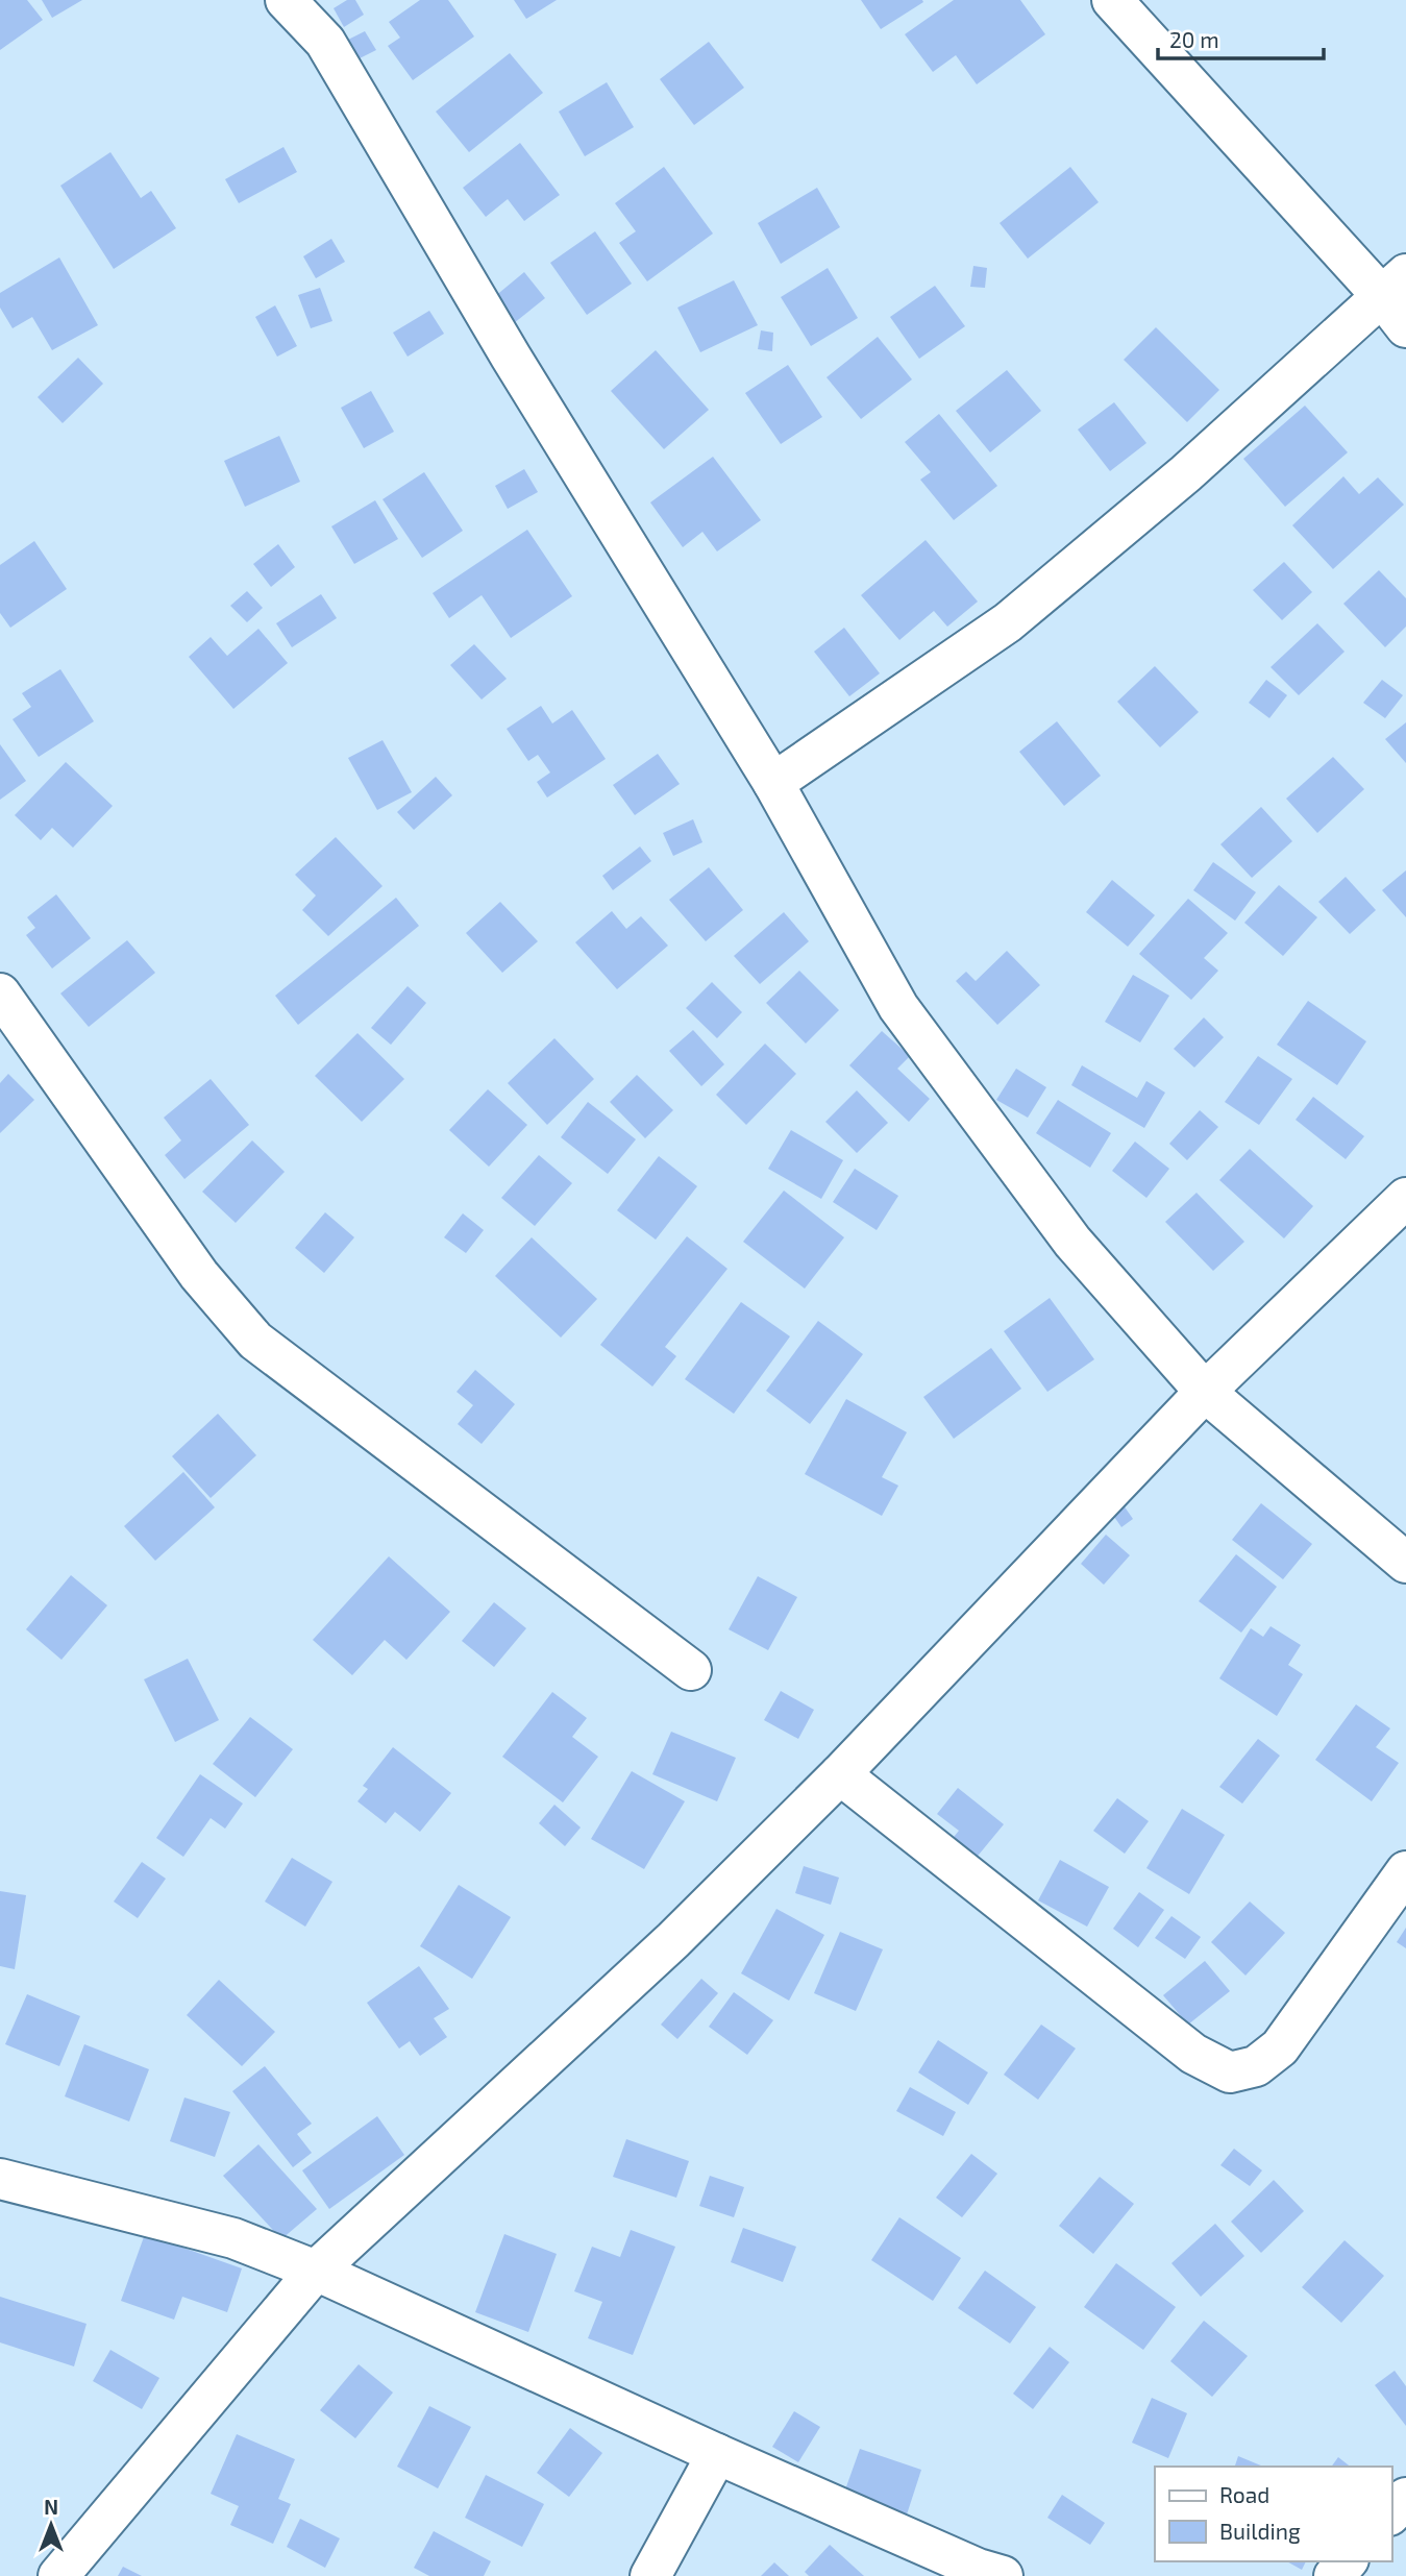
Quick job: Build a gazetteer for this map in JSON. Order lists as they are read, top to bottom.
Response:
{
  "legend": ["Road", "Building"],
  "scale_bar": "20 m",
  "north": "top"
}
